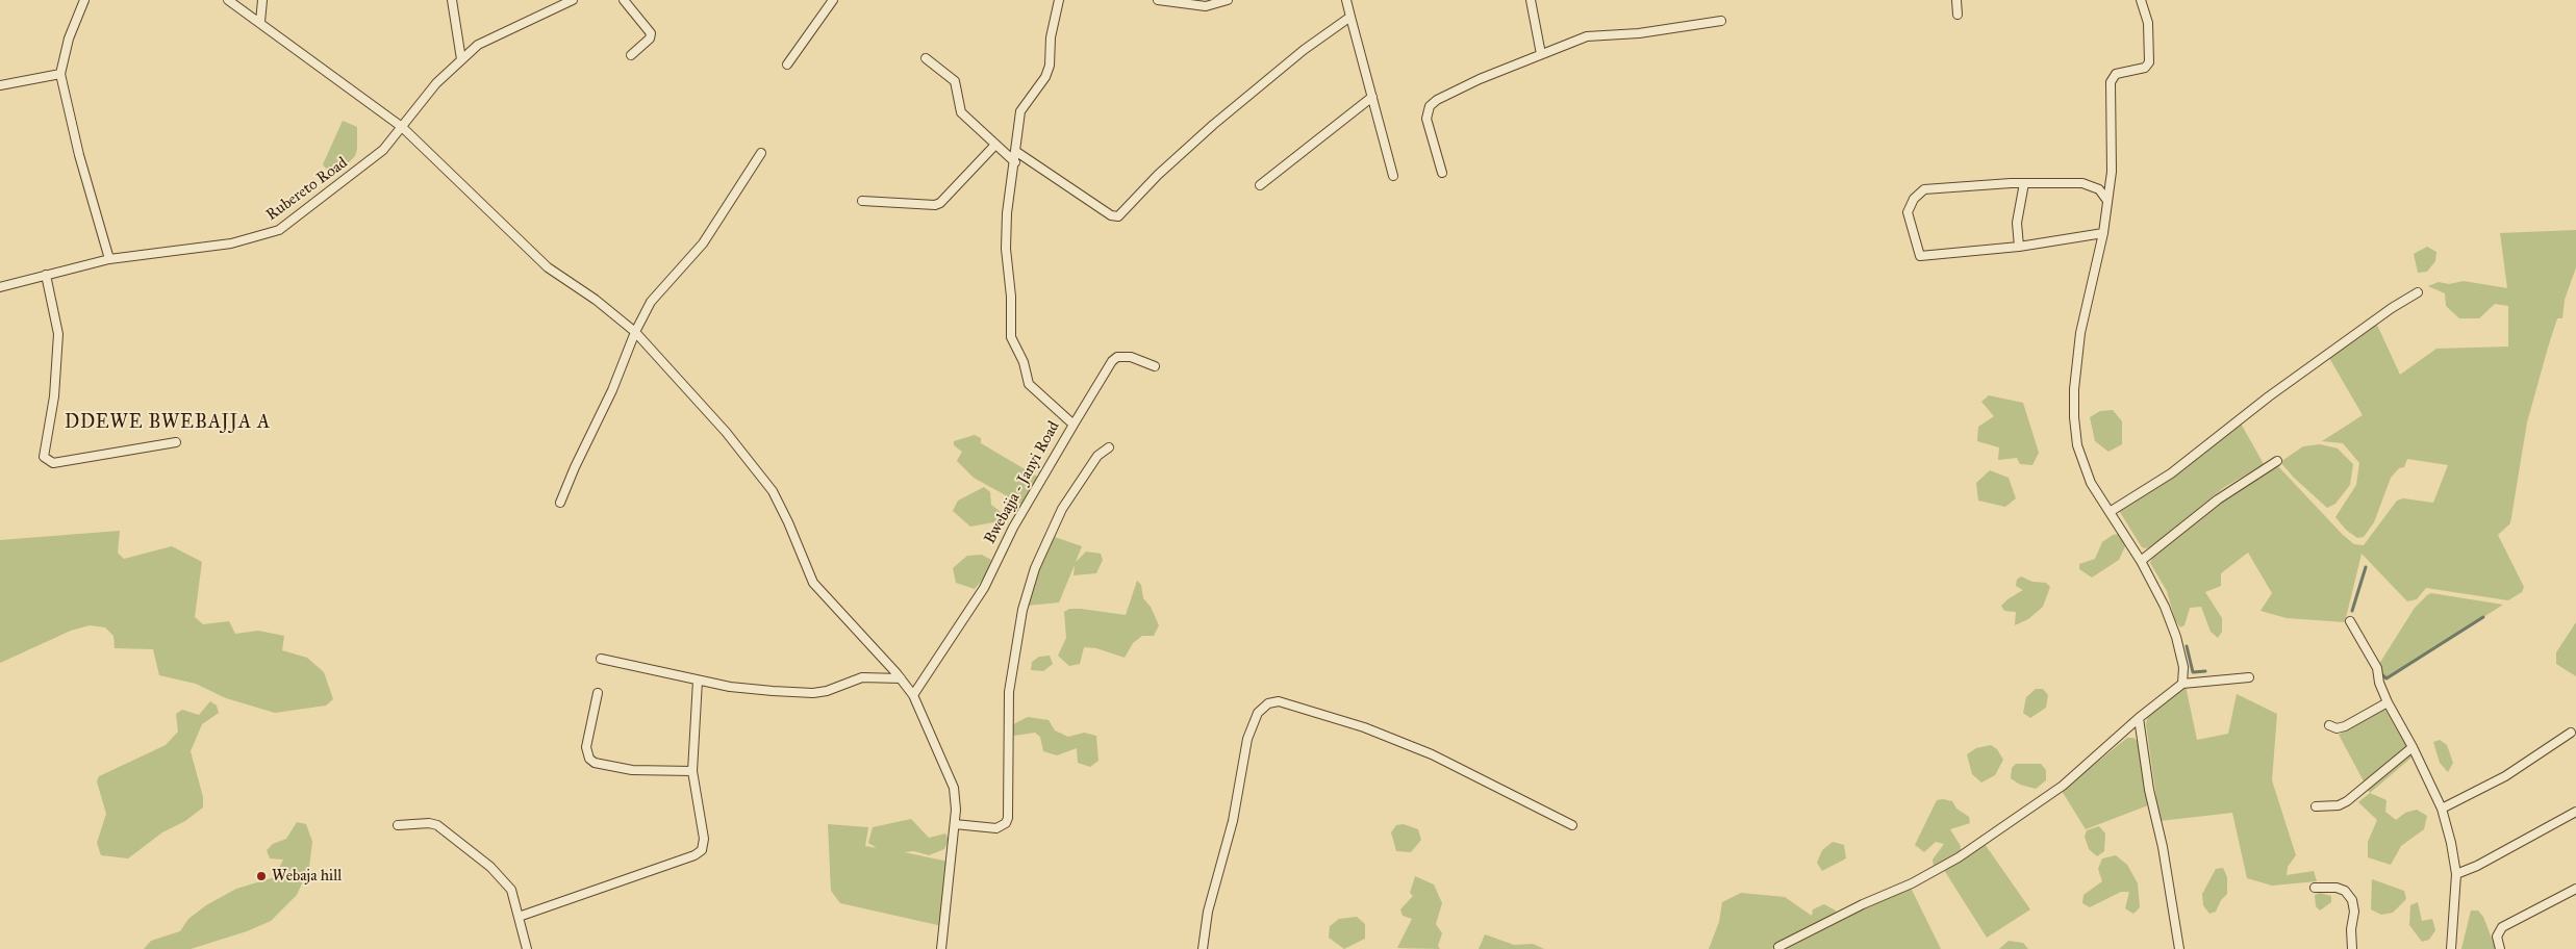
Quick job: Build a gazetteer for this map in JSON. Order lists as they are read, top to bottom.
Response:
{
  "streets": {
    "street": ["Rubereto Road", "Bwebajja - Janyi Road"]
  },
  "districts": ["DDEWE BWEBAJJA A"],
  "places": ["Webaja hill"]
}
